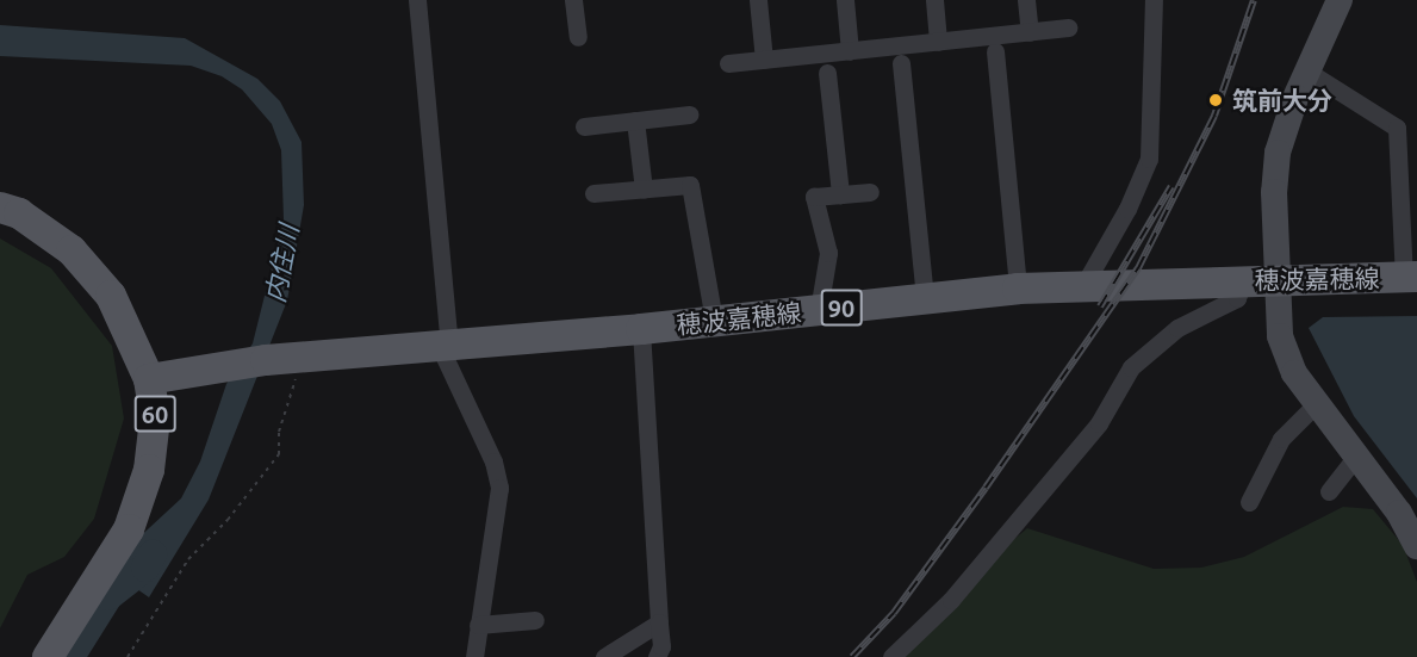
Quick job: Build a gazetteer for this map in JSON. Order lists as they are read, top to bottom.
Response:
{
  "streets": {
    "main road": ["穂波嘉穂線", "90", "60"]
  },
  "crossings": [
    ["穂波嘉穂線", "60"]
  ],
  "water": ["内住川"],
  "places": ["筑前大分"]
}
